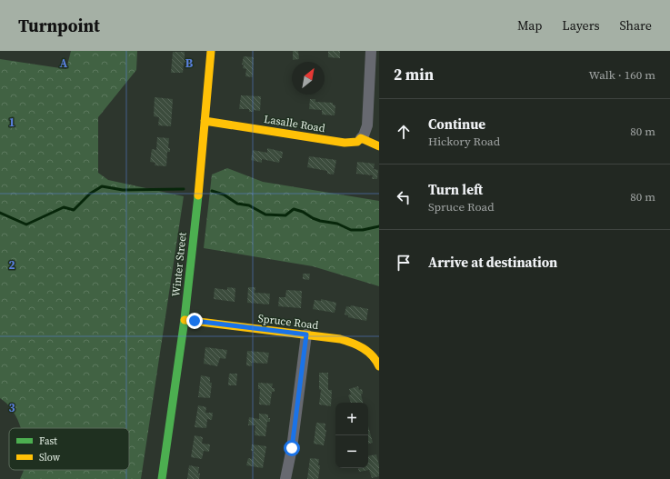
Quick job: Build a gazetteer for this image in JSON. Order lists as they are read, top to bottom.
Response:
{
  "streets": {
    "street": ["Lasalle Road", "Winter Street", "Spruce Road"]
  },
  "crossings": [
    ["Lasalle Road", "Winter Street"],
    ["Winter Street", "Spruce Road"]
  ],
  "legend": ["Fast", "Slow"],
  "north": "top right",
  "page": {
    "header": "Turnpoint",
    "nav": ["Map", "Layers", "Share"],
    "heading": ["2 min", "Walk · 160 m"],
    "list": [
      ["Continue", "Hickory Road", "80 m"],
      ["Turn left", "Spruce Road", "80 m"],
      "Arrive at destination"
    ],
    "map_buttons": ["+", "−"]
  },
  "grid": {
    "columns": ["A", "B"],
    "rows": ["1", "2", "3"]
  }
}
